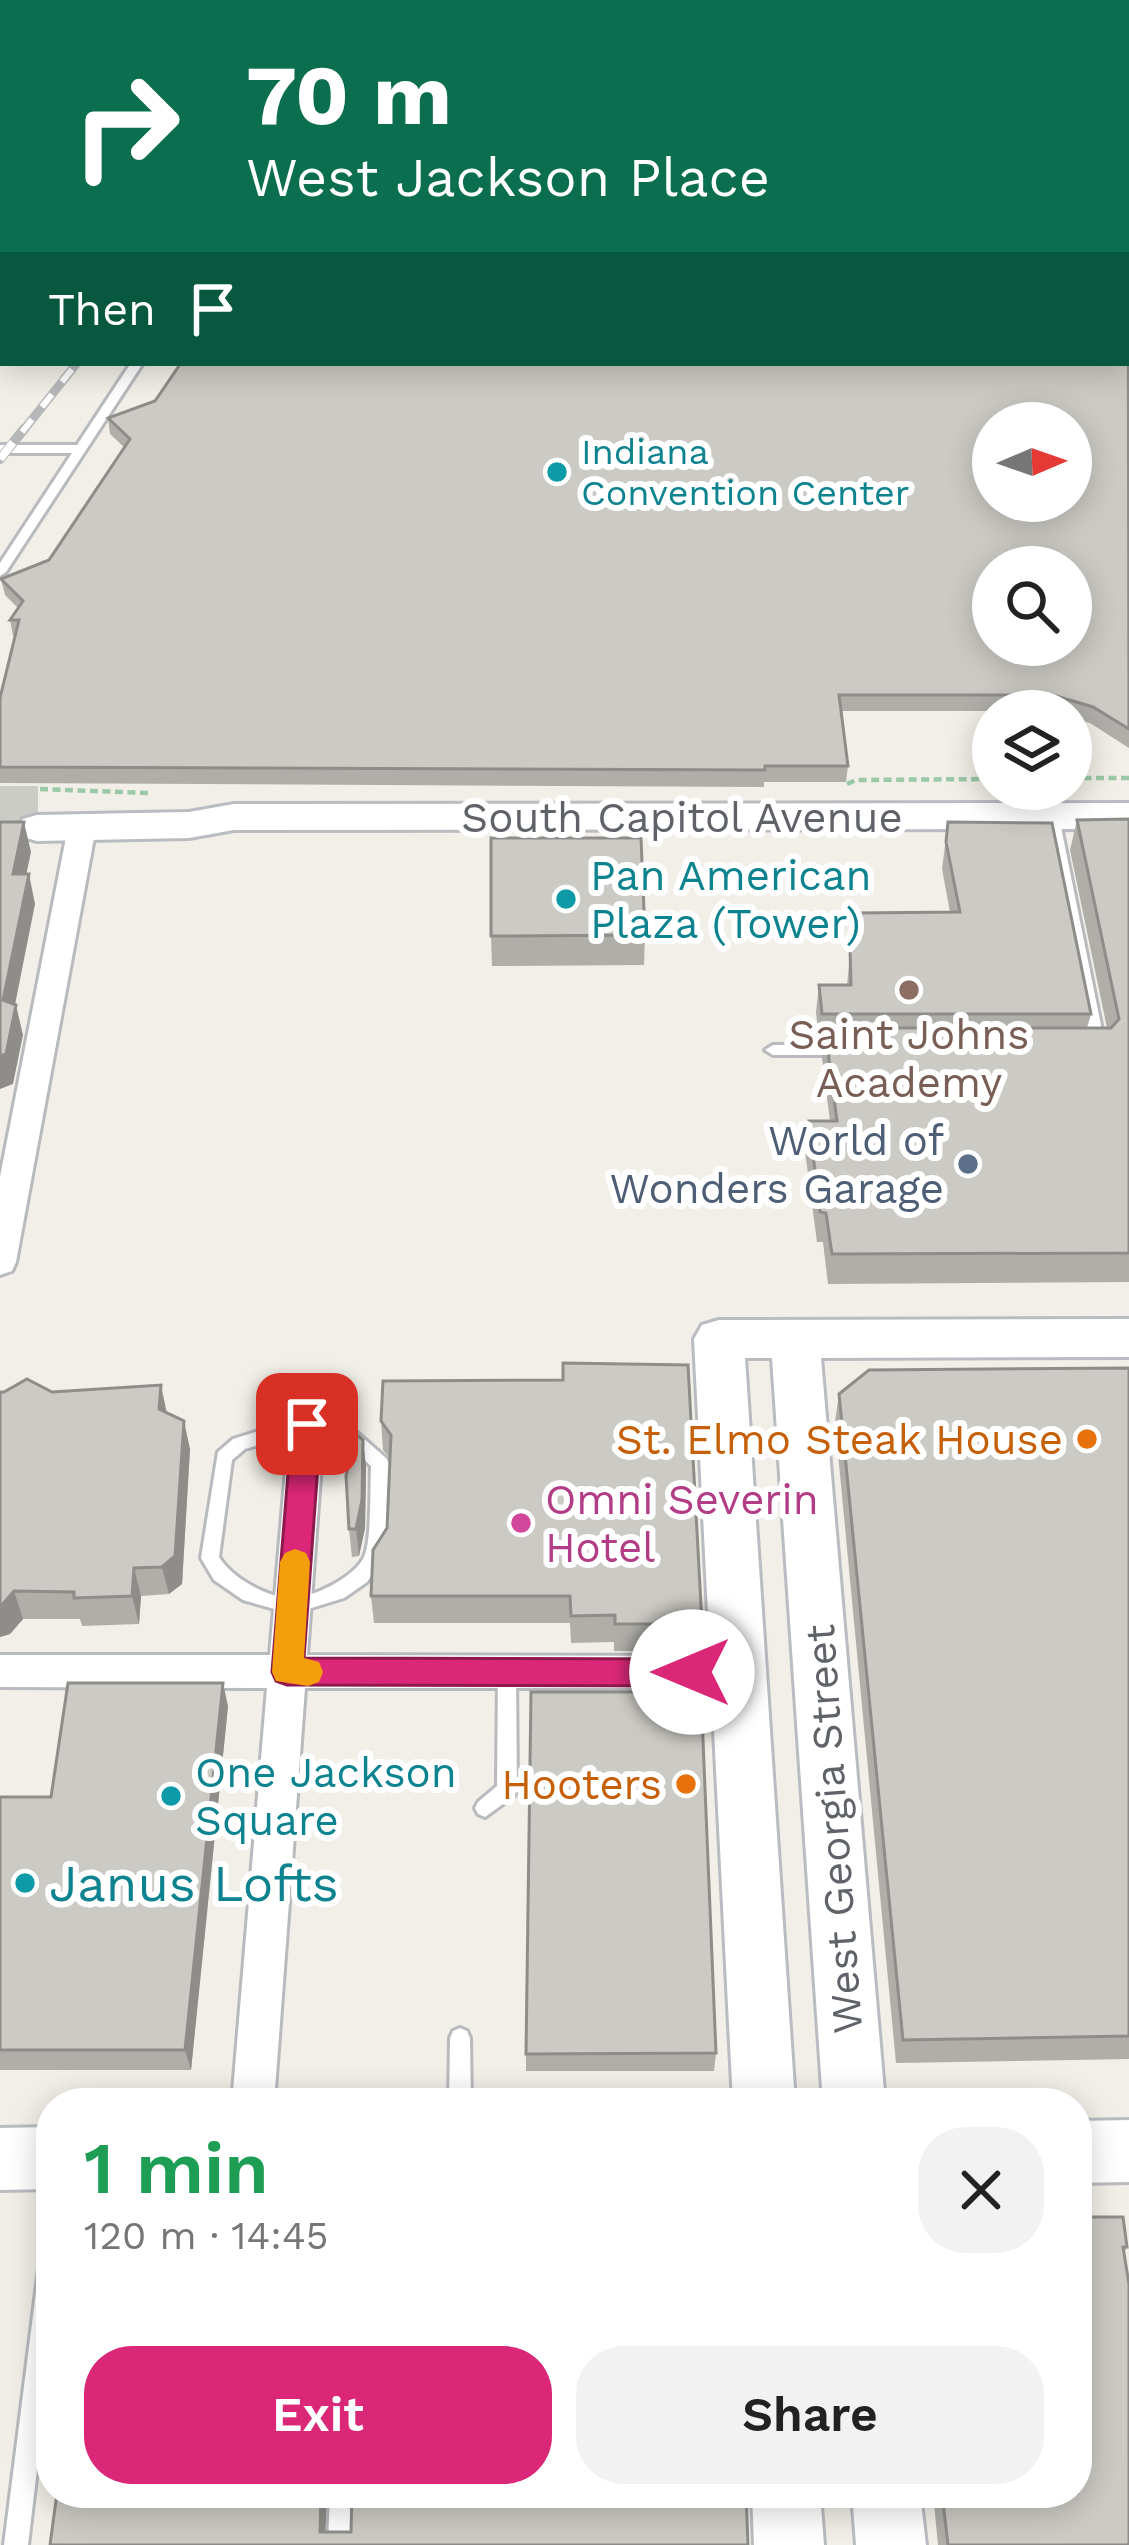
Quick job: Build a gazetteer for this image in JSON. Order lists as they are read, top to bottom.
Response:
{
  "streets": {
    "main road": ["South Capitol Avenue", "West Georgia Street"]
  },
  "places": [
    "Indiana Convention Center",
    "Pan American Plaza (Tower)",
    "Saint Johns Academy",
    "World of Wonders Garage",
    "St. Elmo Steak House",
    "Omni Severin Hotel",
    "Hooters",
    "One Jackson Square",
    "Janus Lofts"
  ],
  "north": "right",
  "page": {
    "turn": ["70 m", "West Jackson Place"],
    "then": "Then",
    "heading": ["1 min", "120 m · 14:45"],
    "buttons": ["Exit", "Share"]
  }
}
